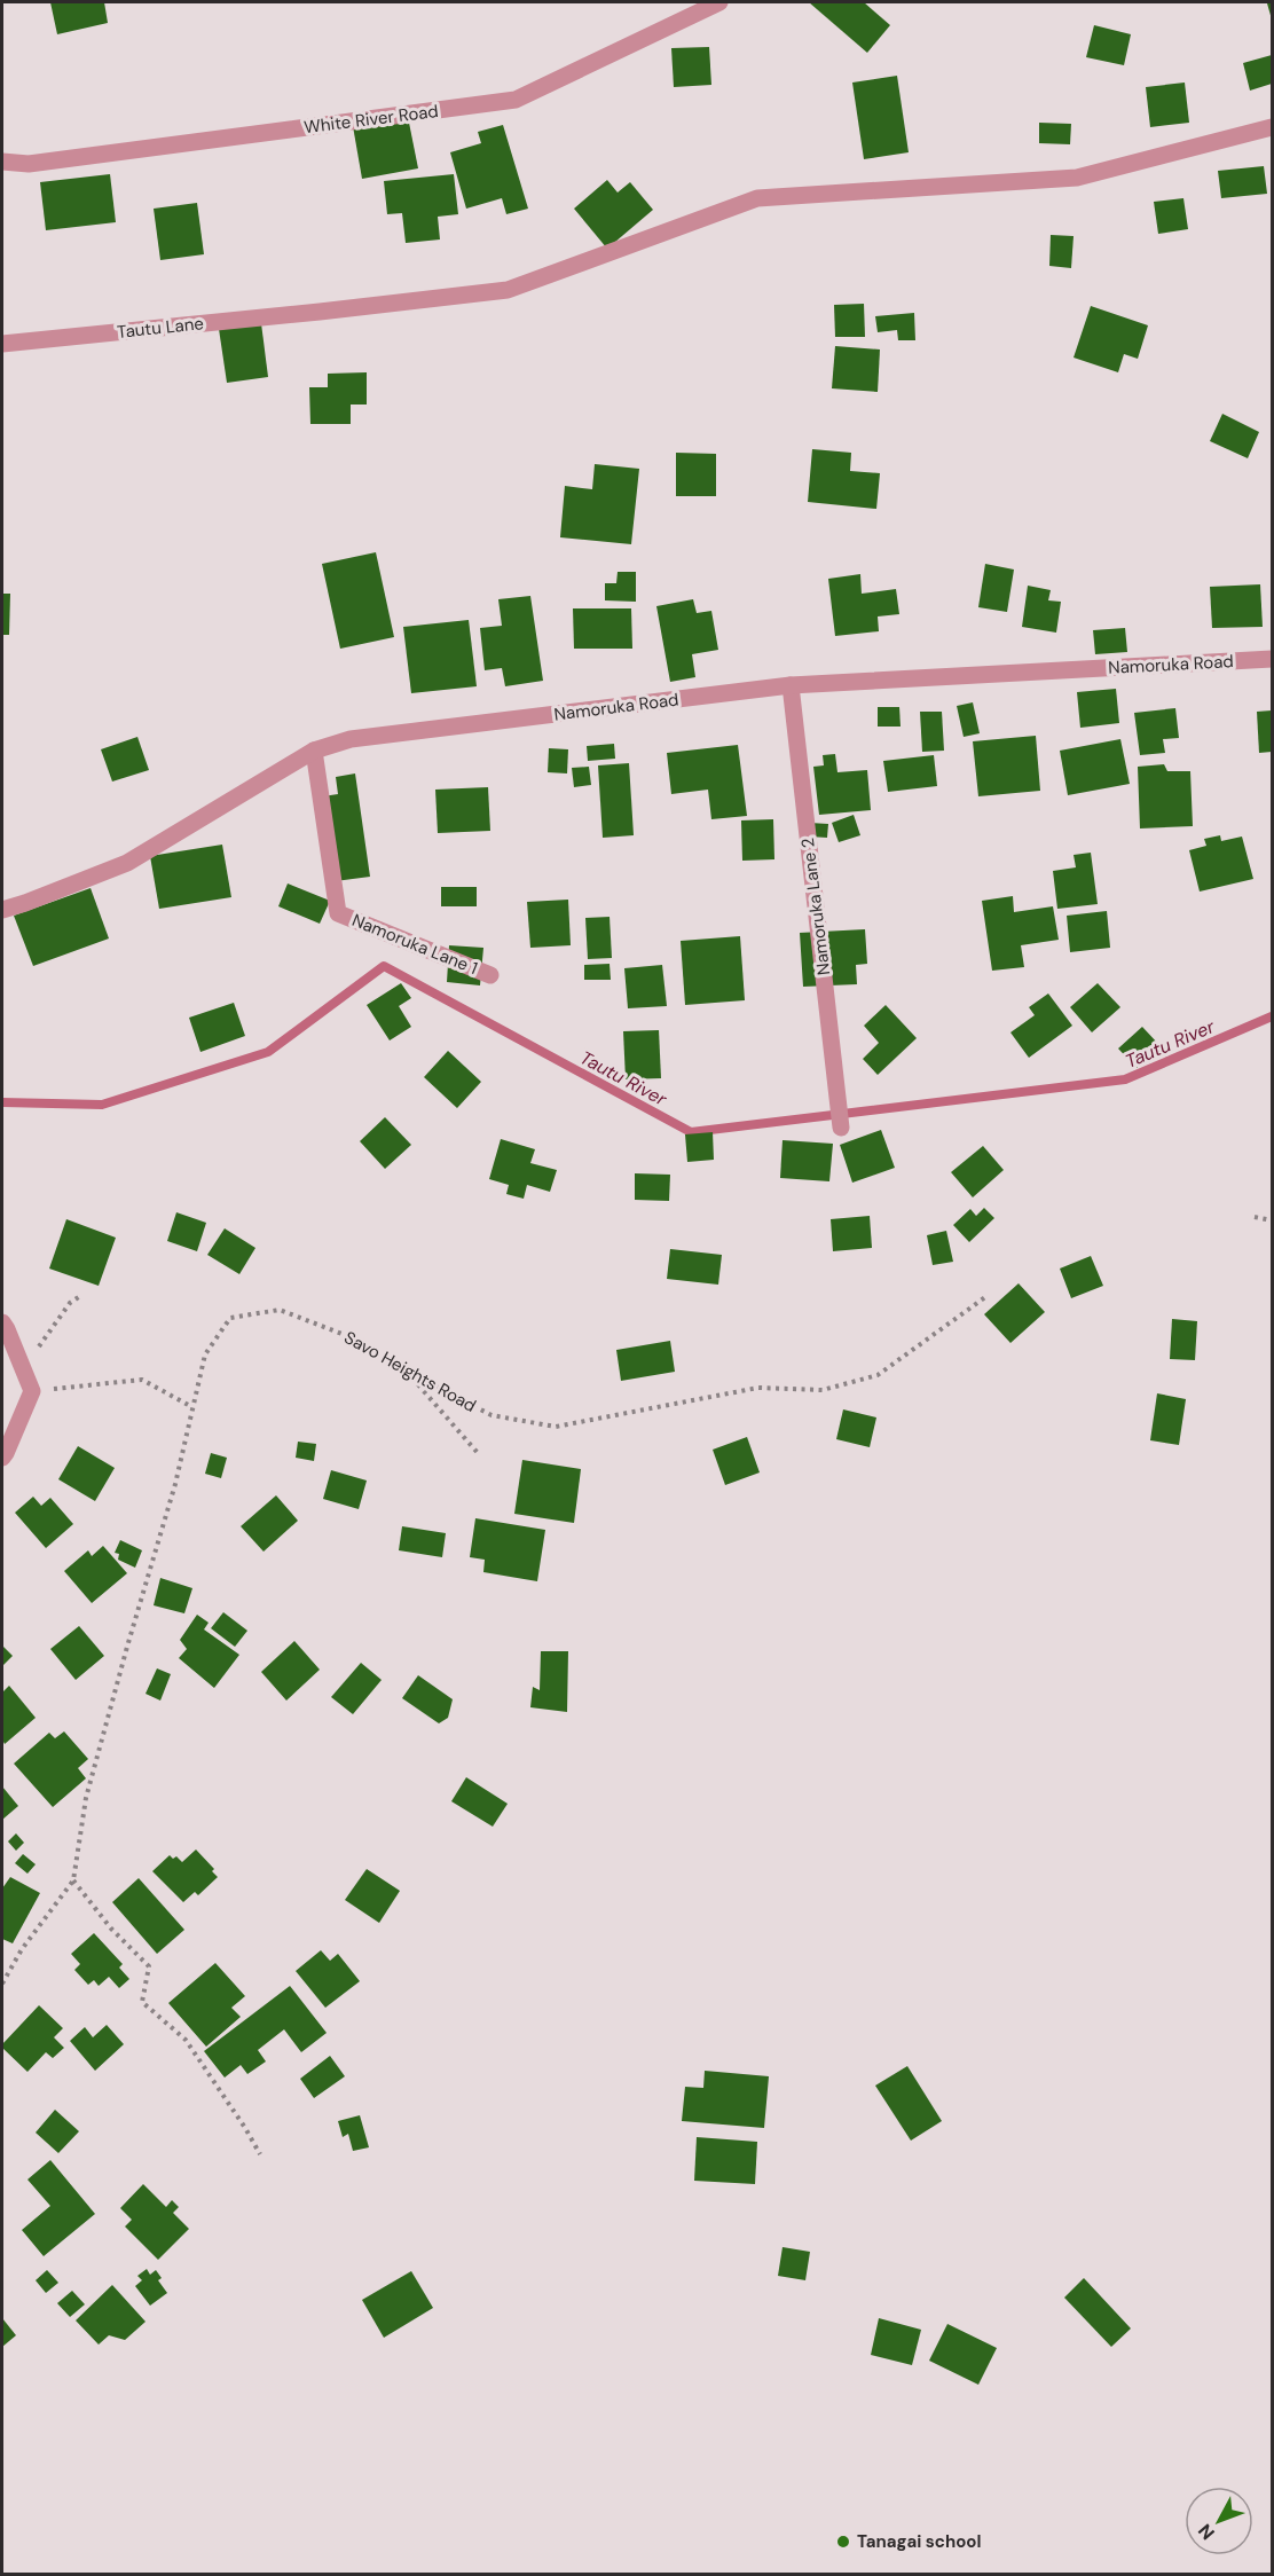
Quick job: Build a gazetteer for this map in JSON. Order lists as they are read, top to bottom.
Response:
{
  "streets": {
    "street": [
      "White River Road",
      "Tautu Lane",
      "Namoruka Road",
      "Namoruka Lane 2",
      "Namoruka Lane 1"
    ],
    "path": ["Savo Heights Road"]
  },
  "crossings": [
    ["Namoruka Road", "Namoruka Lane 2"],
    ["Namoruka Road", "Namoruka Lane 1"]
  ],
  "water": ["Tautu River"],
  "places": ["Tanagai school"],
  "north": "bottom left"
}
